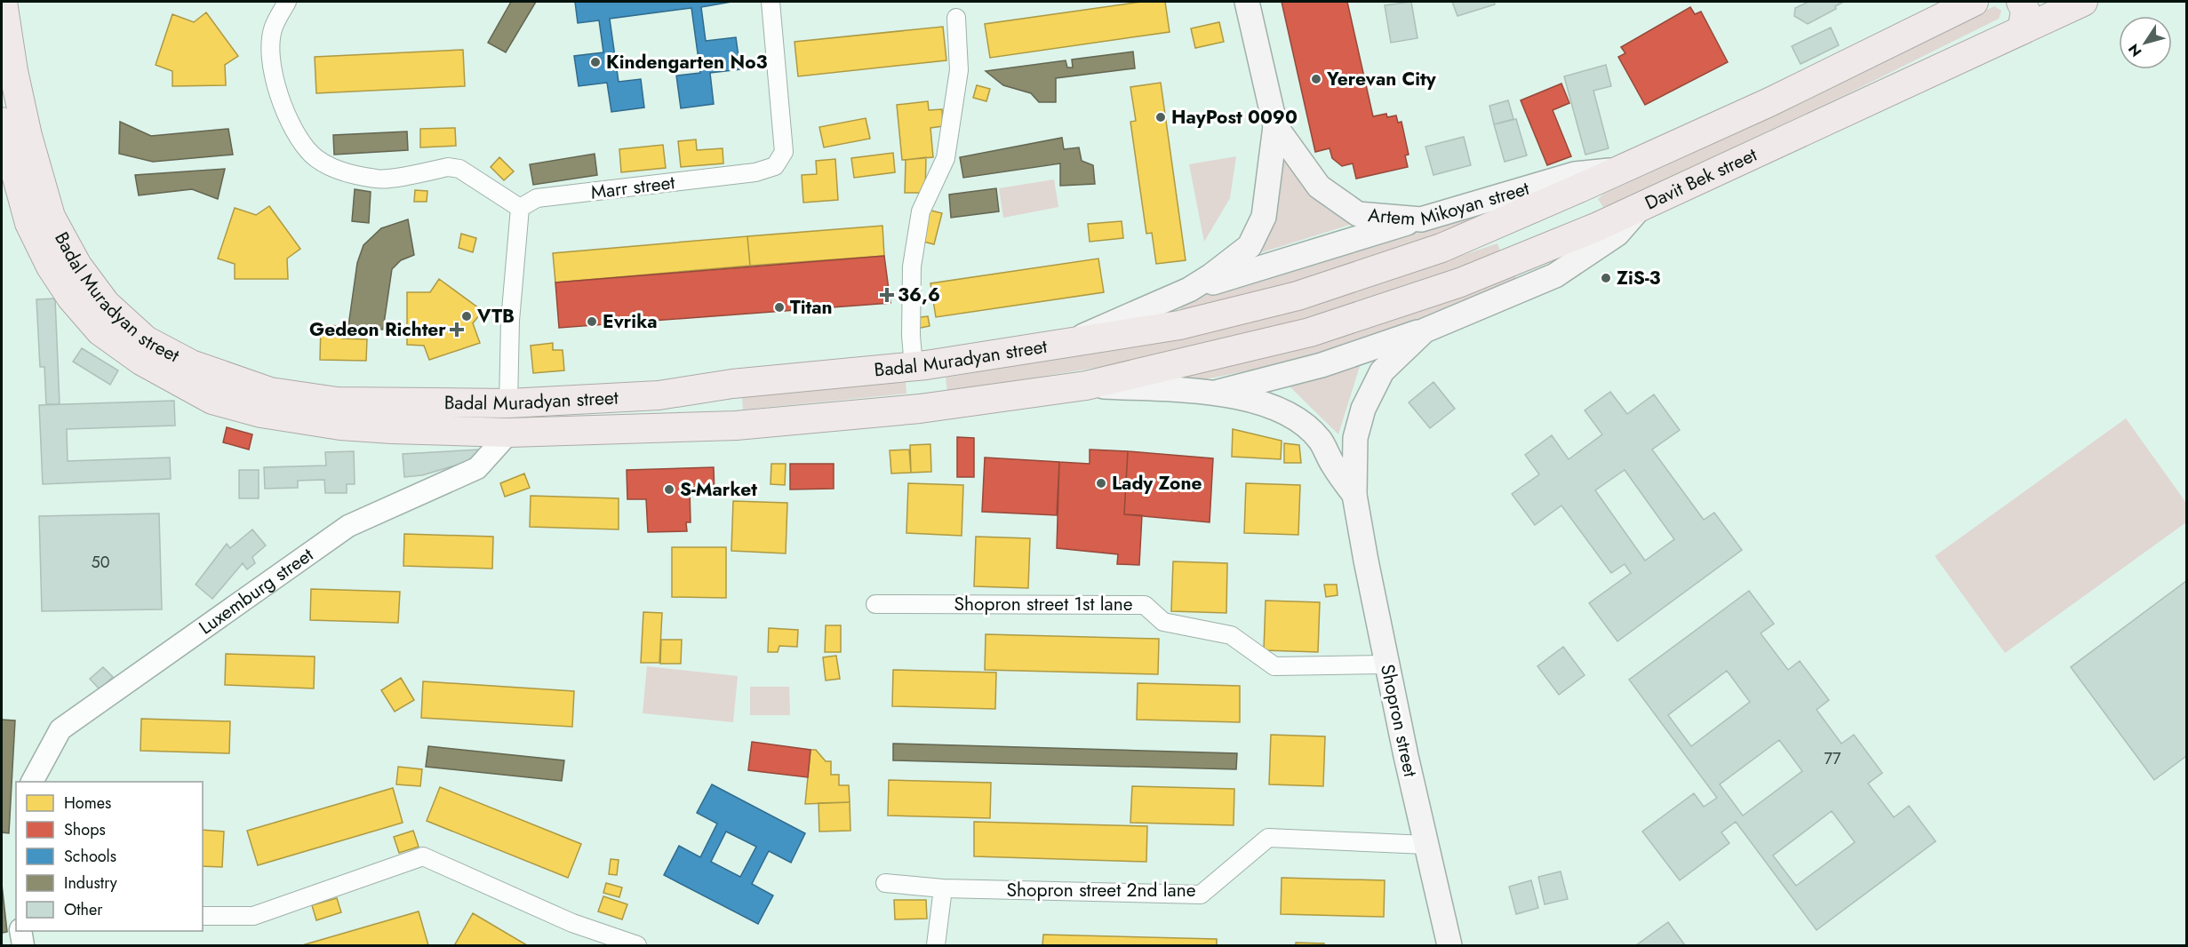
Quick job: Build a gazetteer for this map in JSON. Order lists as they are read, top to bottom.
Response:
{
  "streets": {
    "main road": [
      "Davit Bek street",
      "Artem Mikoyan street",
      "Badal Muradyan street",
      "Shopron street"
    ],
    "street": [
      "Marr street",
      "Luxemburg street",
      "Shopron street 1st lane",
      "Shopron street 2nd lane"
    ]
  },
  "crossings": [
    ["Davit Bek street", "Badal Muradyan street"],
    ["Artem Mikoyan street", "Badal Muradyan street"],
    ["Badal Muradyan street", "Luxemburg street"],
    ["Shopron street 1st lane", "Shopron street"],
    ["Shopron street", "Shopron street 2nd lane"]
  ],
  "places": {
    "other": [
      "Kindengarten No3",
      "Yerevan City",
      "HayPost 0090",
      "ZiS-3",
      "Titan",
      "VTB",
      "Evrika",
      "Lady Zone",
      "S-Market"
    ],
    "health": ["36,6", "Gedeon Richter"]
  },
  "house_numbers": ["50", "77"],
  "legend": [
    "Homes",
    "Shops",
    "Schools",
    "Industry",
    "Other"
  ],
  "north": "bottom left"
}
